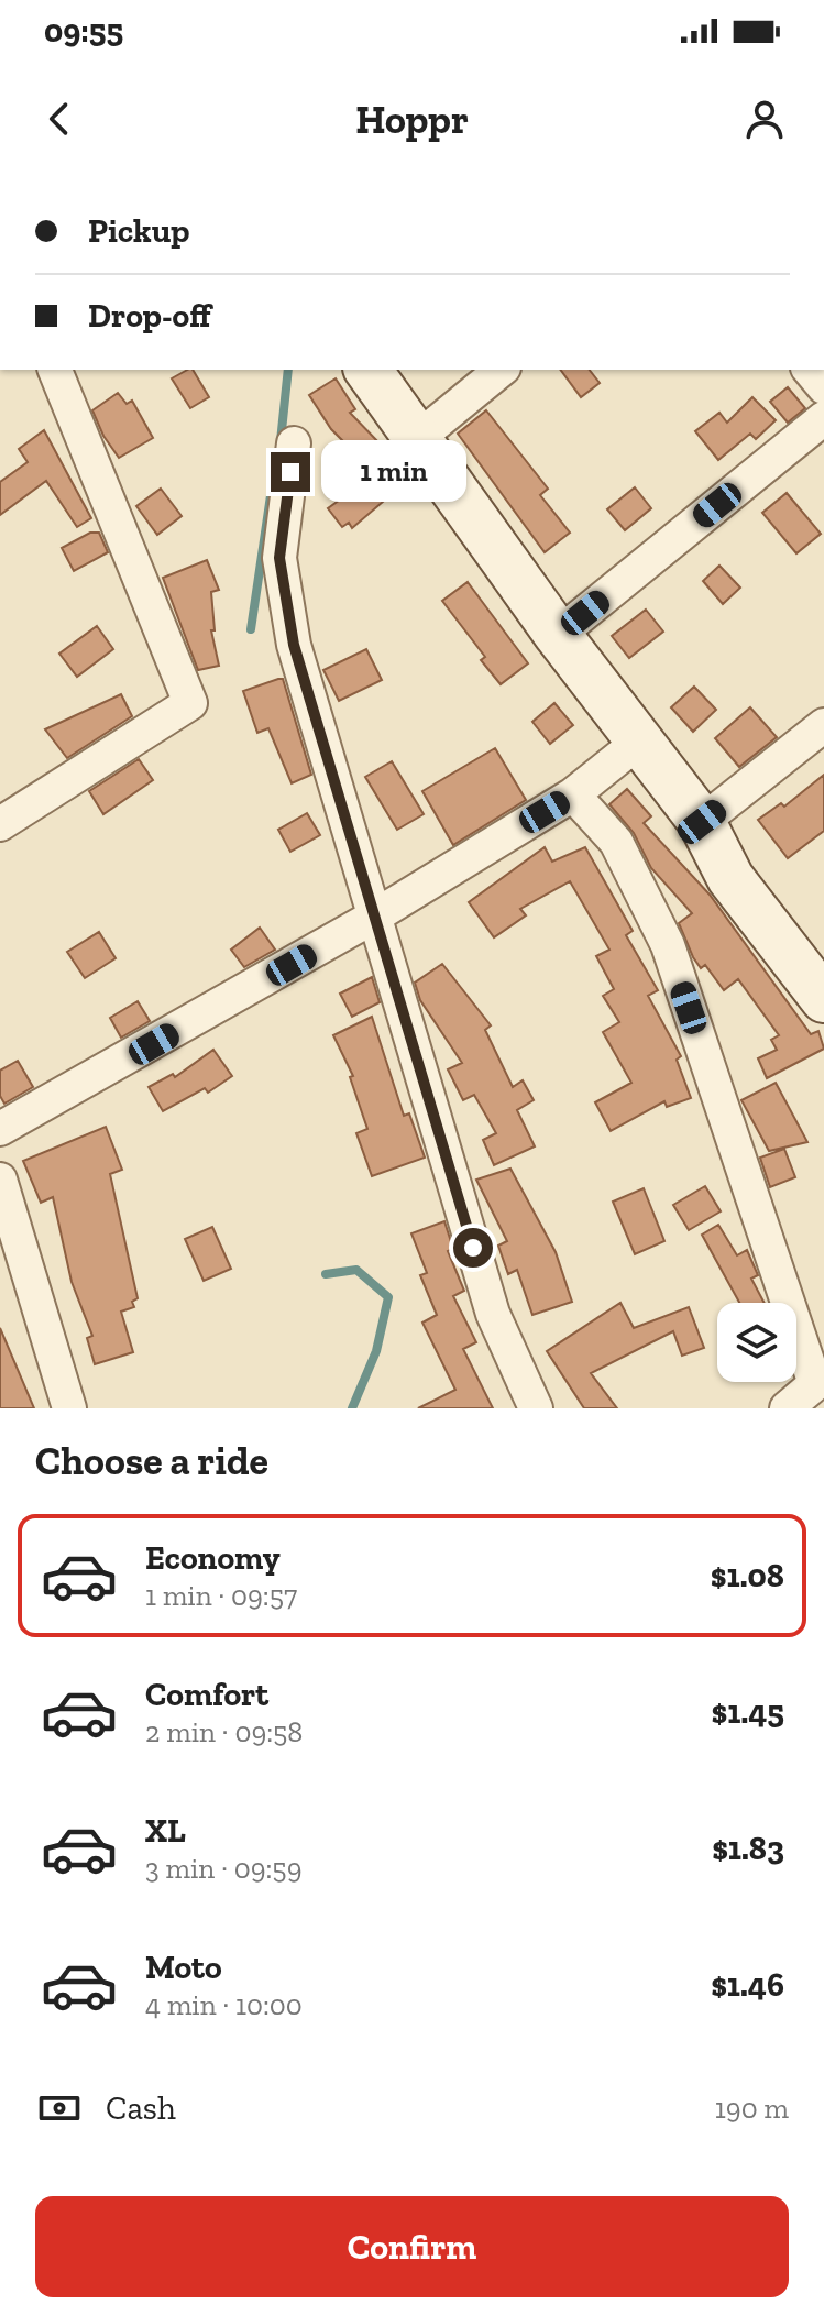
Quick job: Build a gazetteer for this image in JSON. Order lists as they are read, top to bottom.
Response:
{
  "page": {
    "status": "09:55",
    "header": "Hoppr",
    "banner": ["Pickup", "Drop-off"],
    "bubble": "1 min",
    "heading": "Choose a ride",
    "list": [
      {
        "name": "Economy",
        "note": "1 min · 09:57",
        "value": "$1.08"
      },
      {
        "name": "Comfort",
        "note": "2 min · 09:58",
        "value": "$1.45"
      },
      {
        "name": "XL",
        "note": "3 min · 09:59",
        "value": "$1.83"
      },
      {
        "name": "Moto",
        "note": "4 min · 10:00",
        "value": "$1.46"
      }
    ],
    "pay": ["Cash", "190 m"],
    "buttons": "Confirm"
  }
}
